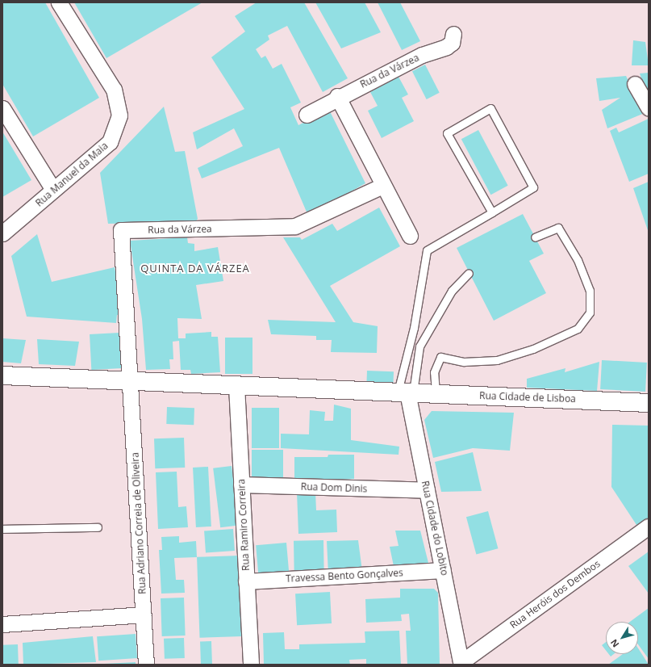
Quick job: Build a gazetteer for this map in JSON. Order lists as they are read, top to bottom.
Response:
{
  "streets": {
    "street": [
      "Rua da Várzea",
      "Rua Manuel da Maia",
      "Rua Cidade de Lisboa",
      "Rua Dom Dinis",
      "Rua Adriano Correia de Oliveira",
      "Rua Ramiro Correira",
      "Rua Cidade do Lobito",
      "Travessa Bento Gonçalves",
      "Rua Heróis dos Dembos"
    ]
  },
  "crossings": [
    ["Rua da Várzea", "Rua Cidade de Lisboa"],
    ["Rua da Várzea", "Rua Adriano Correia de Oliveira"],
    ["Rua Cidade de Lisboa", "Rua Adriano Correia de Oliveira"],
    ["Rua Cidade de Lisboa", "Rua Ramiro Correira"],
    ["Rua Cidade de Lisboa", "Rua Cidade do Lobito"],
    ["Rua Dom Dinis", "Rua Ramiro Correira"],
    ["Rua Dom Dinis", "Rua Cidade do Lobito"],
    ["Rua Ramiro Correira", "Travessa Bento Gonçalves"],
    ["Rua Cidade do Lobito", "Travessa Bento Gonçalves"],
    ["Rua Cidade do Lobito", "Rua Heróis dos Dembos"]
  ],
  "districts": ["QUINTA DA VÁRZEA"],
  "north": "bottom left"
}
